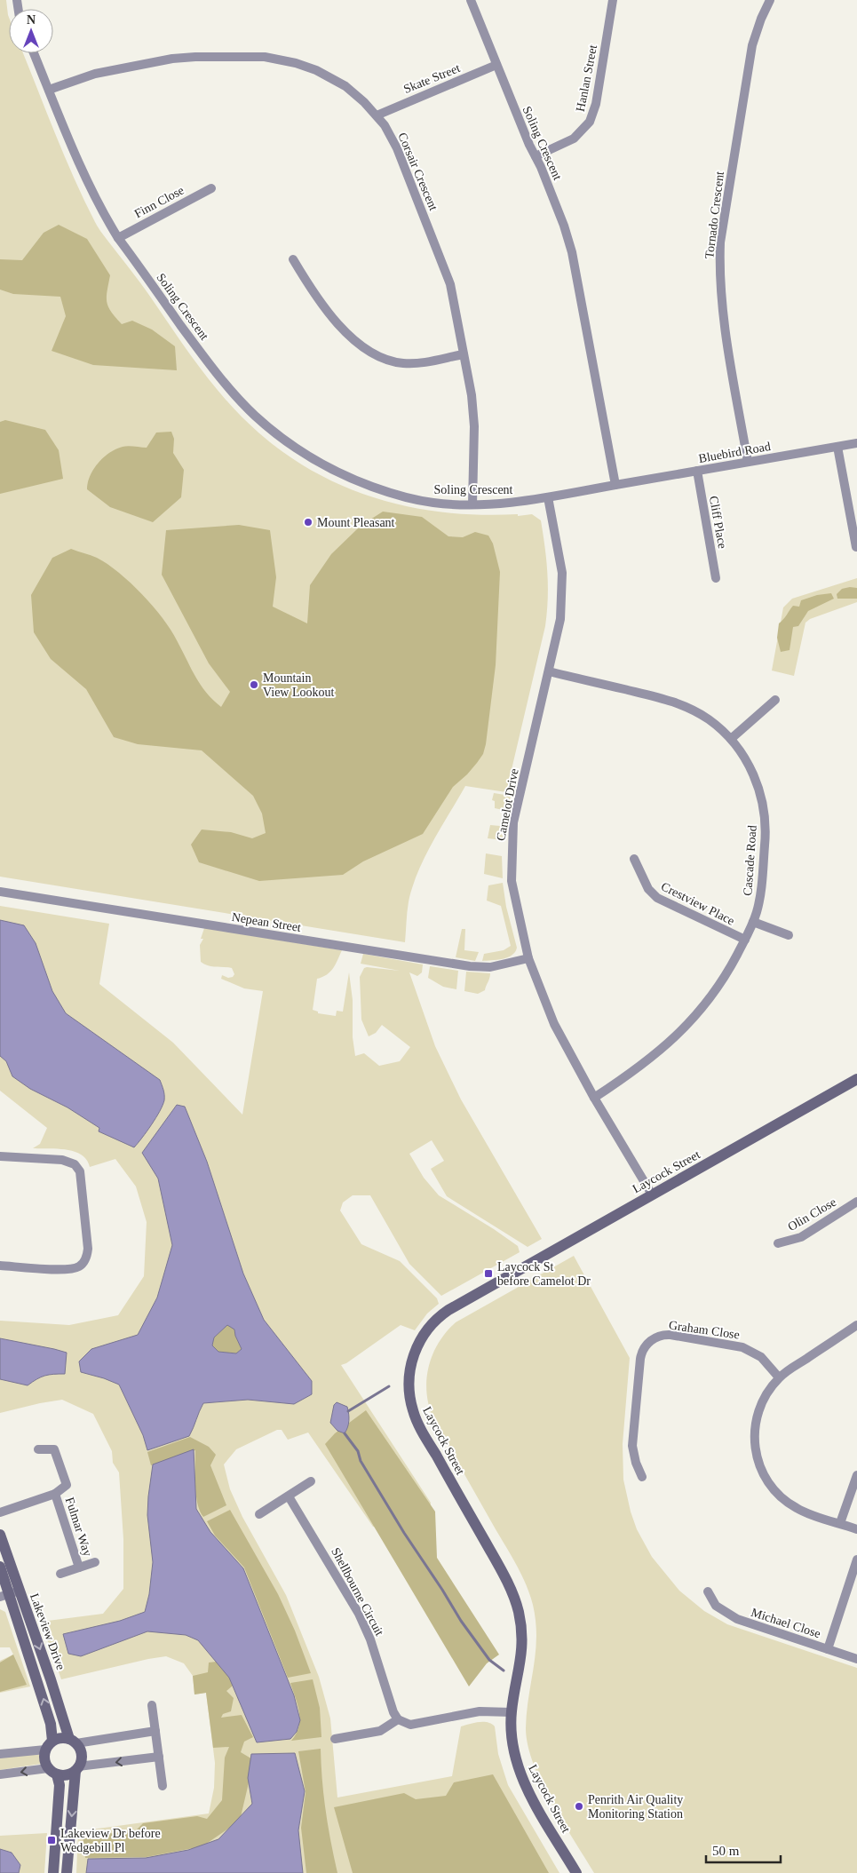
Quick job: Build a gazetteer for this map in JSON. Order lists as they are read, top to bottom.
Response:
{
  "streets": {
    "street": [
      "Skate Street",
      "Hanlan Street",
      "Soling Crescent",
      "Corsair Crescent",
      "Finn Close",
      "Tornado Crescent",
      "Bluebird Road",
      "Cliff Place",
      "Camelot Drive",
      "Cascade Road",
      "Crestview Place",
      "Nepean Street",
      "Laycock Street",
      "Olin Close",
      "Graham Close",
      "Fulmar Way",
      "Shellbourne Circuit",
      "Michael Close",
      "Lakeview Drive"
    ]
  },
  "crossings": [
    ["Skate Street", "Soling Crescent"],
    ["Skate Street", "Corsair Crescent"],
    ["Hanlan Street", "Soling Crescent"],
    ["Soling Crescent", "Corsair Crescent"],
    ["Soling Crescent", "Finn Close"],
    ["Soling Crescent", "Bluebird Road"],
    ["Soling Crescent", "Camelot Drive"],
    ["Tornado Crescent", "Bluebird Road"],
    ["Bluebird Road", "Cliff Place"],
    ["Camelot Drive", "Cascade Road"],
    ["Camelot Drive", "Nepean Street"],
    ["Camelot Drive", "Laycock Street"],
    ["Cascade Road", "Crestview Place"]
  ],
  "places": {
    "other": ["Mount Pleasant", "Mountain View Lookout", "Penrith Air Quality Monitoring Station"],
    "transit": ["Laycock St before Camelot Dr", "Lakeview Dr before Wedgebill Pl"]
  },
  "scale_bar": "50 m",
  "north": "top"
}
